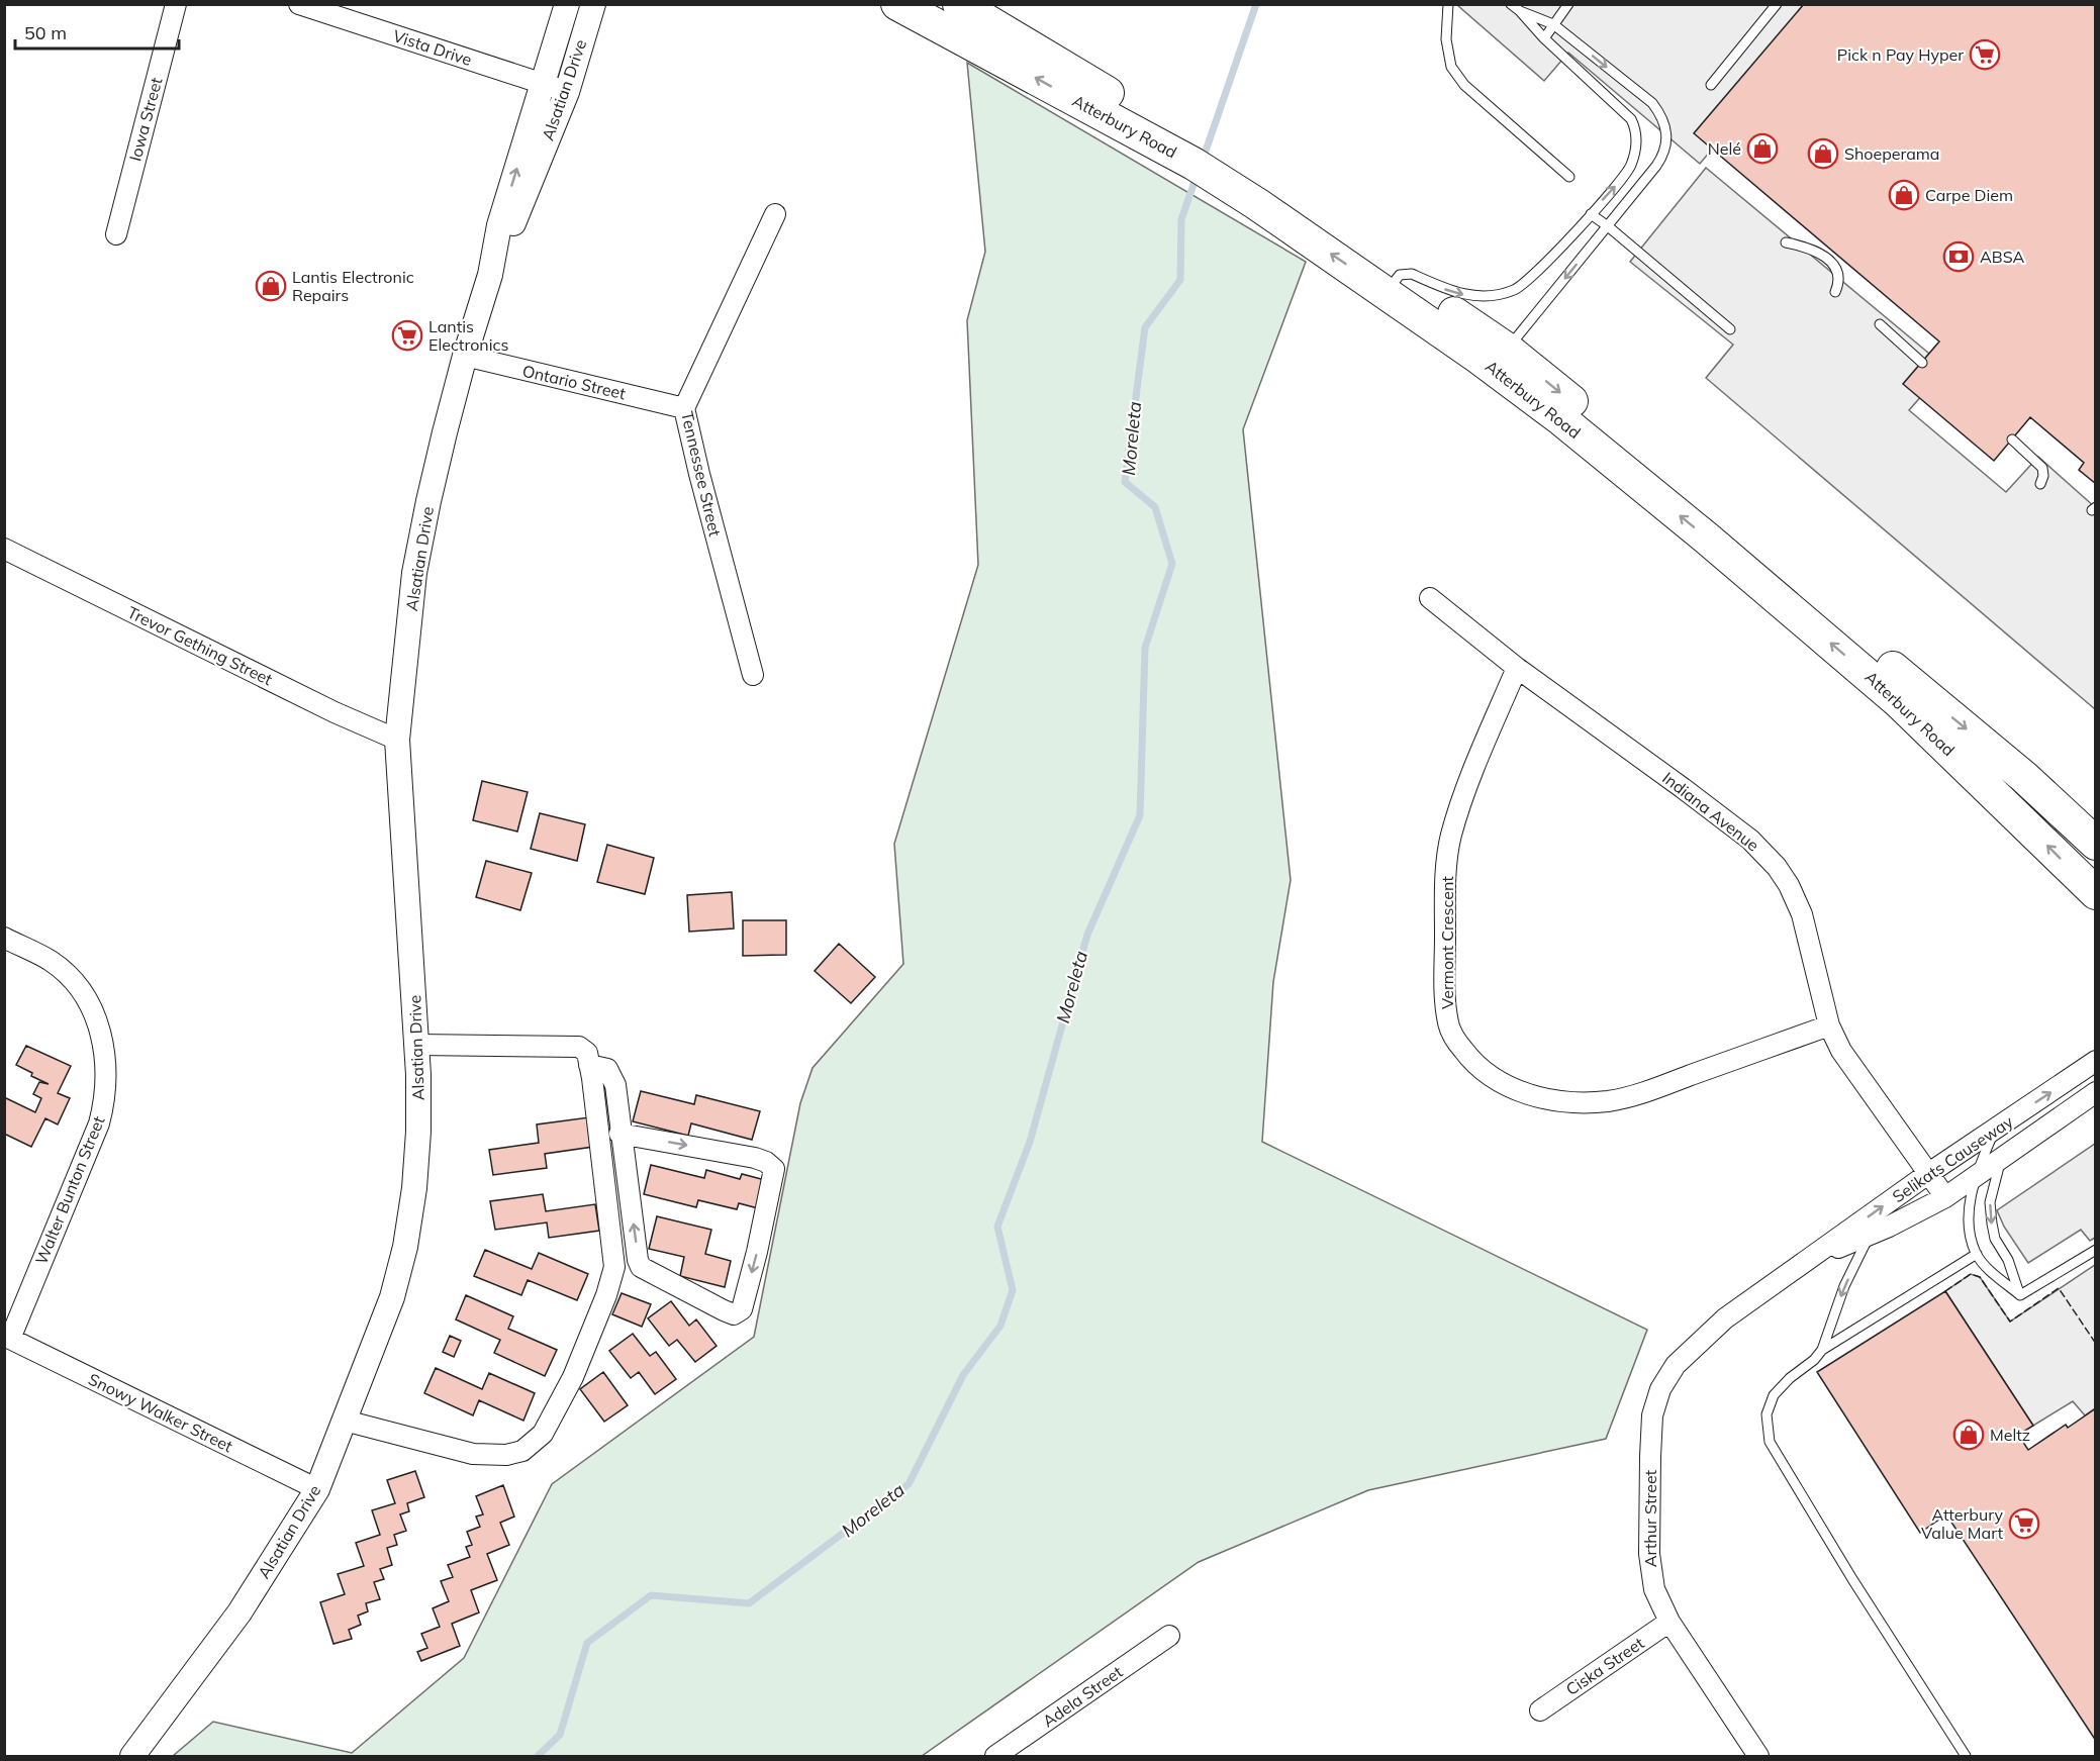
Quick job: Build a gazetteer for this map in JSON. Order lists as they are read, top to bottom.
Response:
{
  "streets": {
    "main road": ["Atterbury Road"],
    "street": [
      "Vista Drive",
      "Alsatian Drive",
      "Iowa Street",
      "Ontario Street",
      "Tennessee Street",
      "Trevor Gething Street",
      "Indiana Avenue",
      "Vermont Crescent",
      "Selikats Causeway",
      "Walter Bunton Street",
      "Snowy Walker Street",
      "Arthur Street",
      "Ciska Street",
      "Adela Street"
    ]
  },
  "crossings": [
    ["Vista Drive", "Alsatian Drive"],
    ["Alsatian Drive", "Ontario Street"],
    ["Alsatian Drive", "Trevor Gething Street"],
    ["Alsatian Drive", "Snowy Walker Street"],
    ["Ontario Street", "Tennessee Street"],
    ["Indiana Avenue", "Vermont Crescent"],
    ["Indiana Avenue", "Selikats Causeway"],
    ["Selikats Causeway", "Arthur Street"],
    ["Walter Bunton Street", "Snowy Walker Street"],
    ["Arthur Street", "Ciska Street"]
  ],
  "water": ["Moreleta"],
  "places": {
    "supermarket": ["Pick n Pay Hyper", "Lantis Electronics", "Atterbury Value Mart"],
    "shop": [
      "Nelé",
      "Shoeperama",
      "Carpe Diem",
      "Lantis Electronic Repairs",
      "Meltz"
    ],
    "bank": ["ABSA"]
  },
  "scale_bar": "50 m"
}
